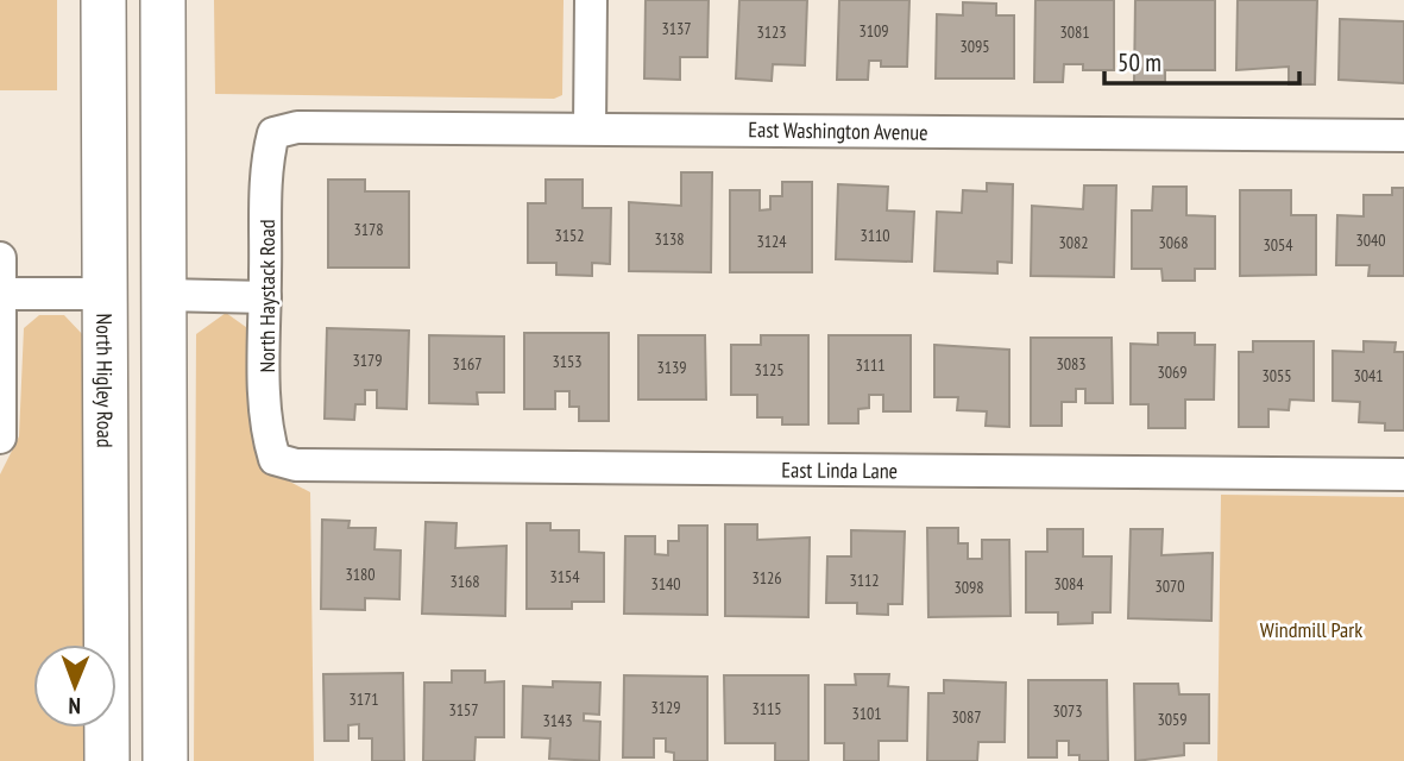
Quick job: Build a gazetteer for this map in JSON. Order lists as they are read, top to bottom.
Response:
{
  "streets": {
    "main road": ["North Higley Road"],
    "street": ["East Washington Avenue", "North Haystack Road", "East Linda Lane"]
  },
  "crossings": [
    ["East Washington Avenue", "North Haystack Road"],
    ["North Haystack Road", "East Linda Lane"]
  ],
  "parks": ["Windmill Park"],
  "house_numbers": [
    "3137",
    "3109",
    "3123",
    "3081",
    "3095",
    "3178",
    "3152",
    "3110",
    "3138",
    "3040",
    "3124",
    "3082",
    "3068",
    "3054",
    "3179",
    "3153",
    "3167",
    "3083",
    "3111",
    "3139",
    "3125",
    "3069",
    "3055",
    "3041",
    "3180",
    "3154",
    "3126",
    "3112",
    "3168",
    "3140",
    "3084",
    "3070",
    "3098",
    "3171",
    "3129",
    "3115",
    "3157",
    "3073",
    "3101",
    "3087",
    "3059",
    "3143"
  ],
  "scale_bar": "50 m",
  "north": "bottom"
}
